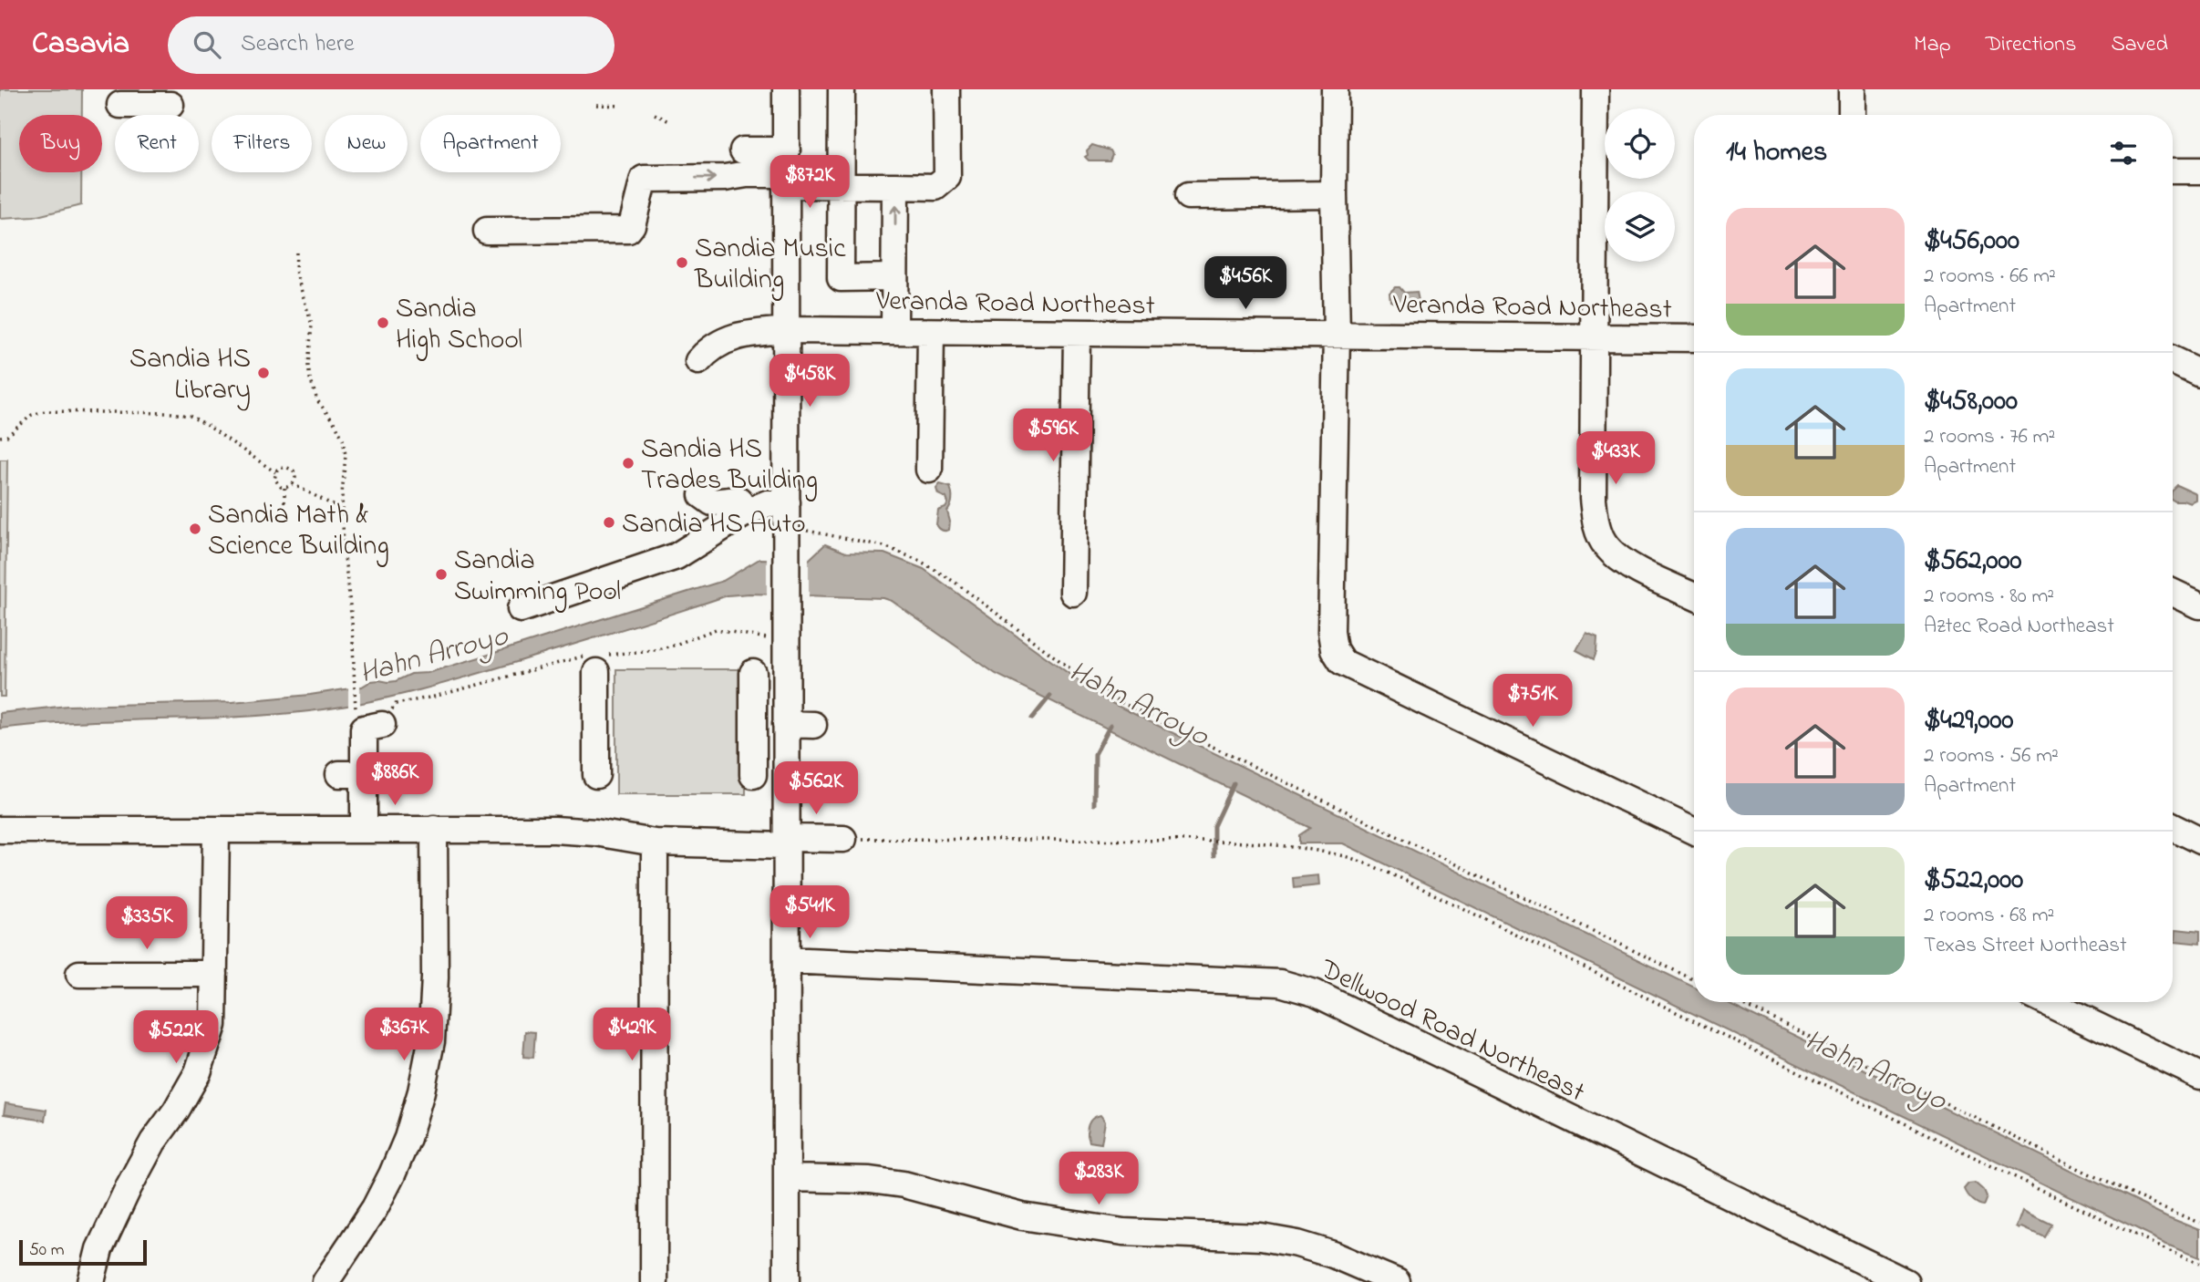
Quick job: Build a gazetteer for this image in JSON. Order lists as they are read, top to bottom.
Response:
{
  "streets": {
    "street": ["Veranda Road Northeast", "Dellwood Road Northeast"]
  },
  "water": ["Hahn Arroyo"],
  "places": [
    "Sandia Music Building",
    "Sandia High School",
    "Sandia HS Library",
    "Sandia HS Trades Building",
    "Sandia HS Auto",
    "Sandia Math & Science Building",
    "Sandia Swimming Pool"
  ],
  "scale_bar": "50 m",
  "page": {
    "header": "Casavia",
    "search": "Search here",
    "nav": ["Map", "Directions", "Saved"],
    "chip": [
      "Buy",
      "Rent",
      "Filters",
      "New",
      "Apartment"
    ],
    "heading": "14 homes",
    "price": [
      "$872K",
      "$456K",
      "$458K",
      "$596K",
      "$433K",
      "$751K",
      "$886K",
      "$562K",
      "$541K",
      "$335K",
      "$367K",
      "$429K",
      "$522K",
      "$283K"
    ],
    "list": [
      {
        "name": "$456,000",
        "note": "2 rooms · 66 m² · Apartment"
      },
      {
        "name": "$458,000",
        "note": "2 rooms · 76 m² · Apartment"
      },
      {
        "name": "$562,000",
        "note": "2 rooms · 80 m² · Aztec Road Northeast"
      },
      {
        "name": "$429,000",
        "note": "2 rooms · 56 m² · Apartment"
      },
      {
        "name": "$522,000",
        "note": "2 rooms · 68 m² · Texas Street Northeast"
      }
    ],
    "scale": "50 m"
  }
}
